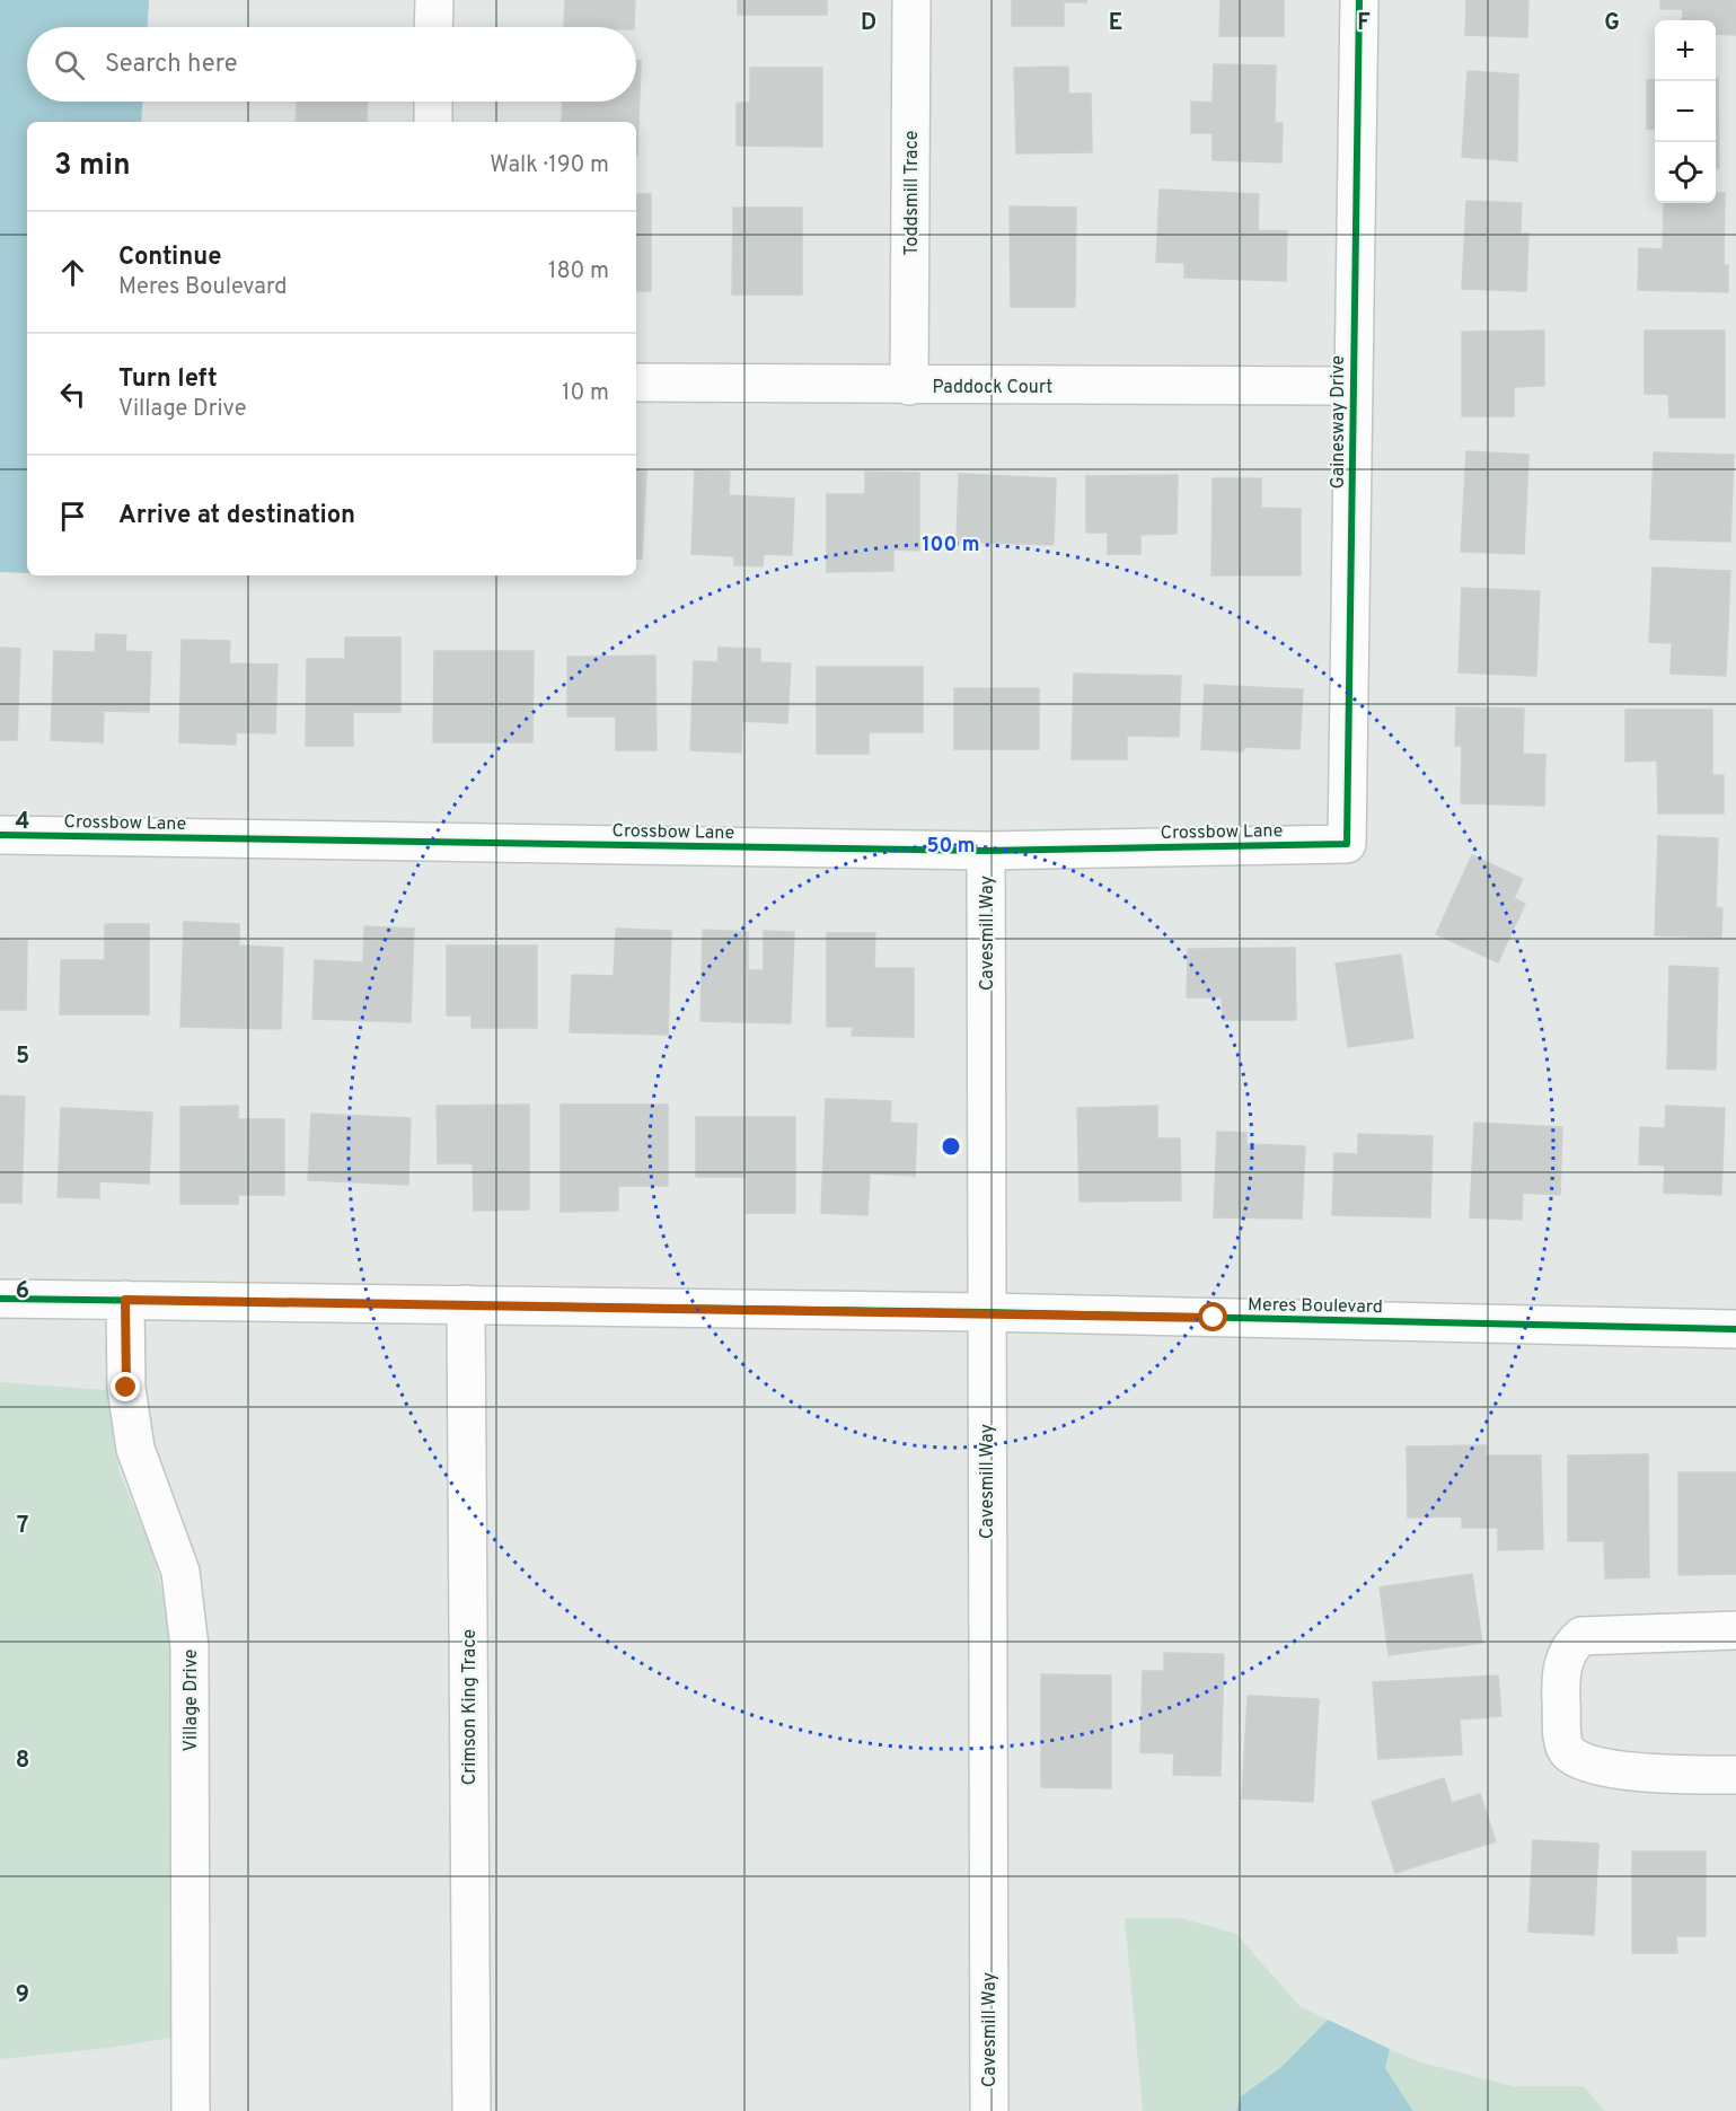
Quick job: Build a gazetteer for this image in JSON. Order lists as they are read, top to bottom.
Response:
{
  "streets": {
    "street": [
      "Toddsmill Trace",
      "Paddock Court",
      "Gainesway Drive",
      "Crossbow Lane",
      "Cavesmill Way",
      "Meres Boulevard",
      "Village Drive",
      "Crimson King Trace"
    ]
  },
  "crossings": [
    ["Toddsmill Trace", "Paddock Court"],
    ["Paddock Court", "Gainesway Drive"],
    ["Gainesway Drive", "Crossbow Lane"],
    ["Crossbow Lane", "Cavesmill Way"],
    ["Cavesmill Way", "Meres Boulevard"],
    ["Meres Boulevard", "Village Drive"],
    ["Meres Boulevard", "Crimson King Trace"]
  ],
  "page": {
    "map_buttons": ["+", "−"],
    "search": "Search here",
    "heading": ["3 min", "Walk · 190 m"],
    "list": [
      ["Continue", "Meres Boulevard", "180 m"],
      ["Turn left", "Village Drive", "10 m"],
      "Arrive at destination"
    ]
  },
  "grid": {
    "columns": [
      "D",
      "E",
      "F",
      "G"
    ],
    "rows": [
      "4",
      "5",
      "6",
      "7",
      "8",
      "9"
    ]
  },
  "rings": ["100 m", "50 m"]
}
